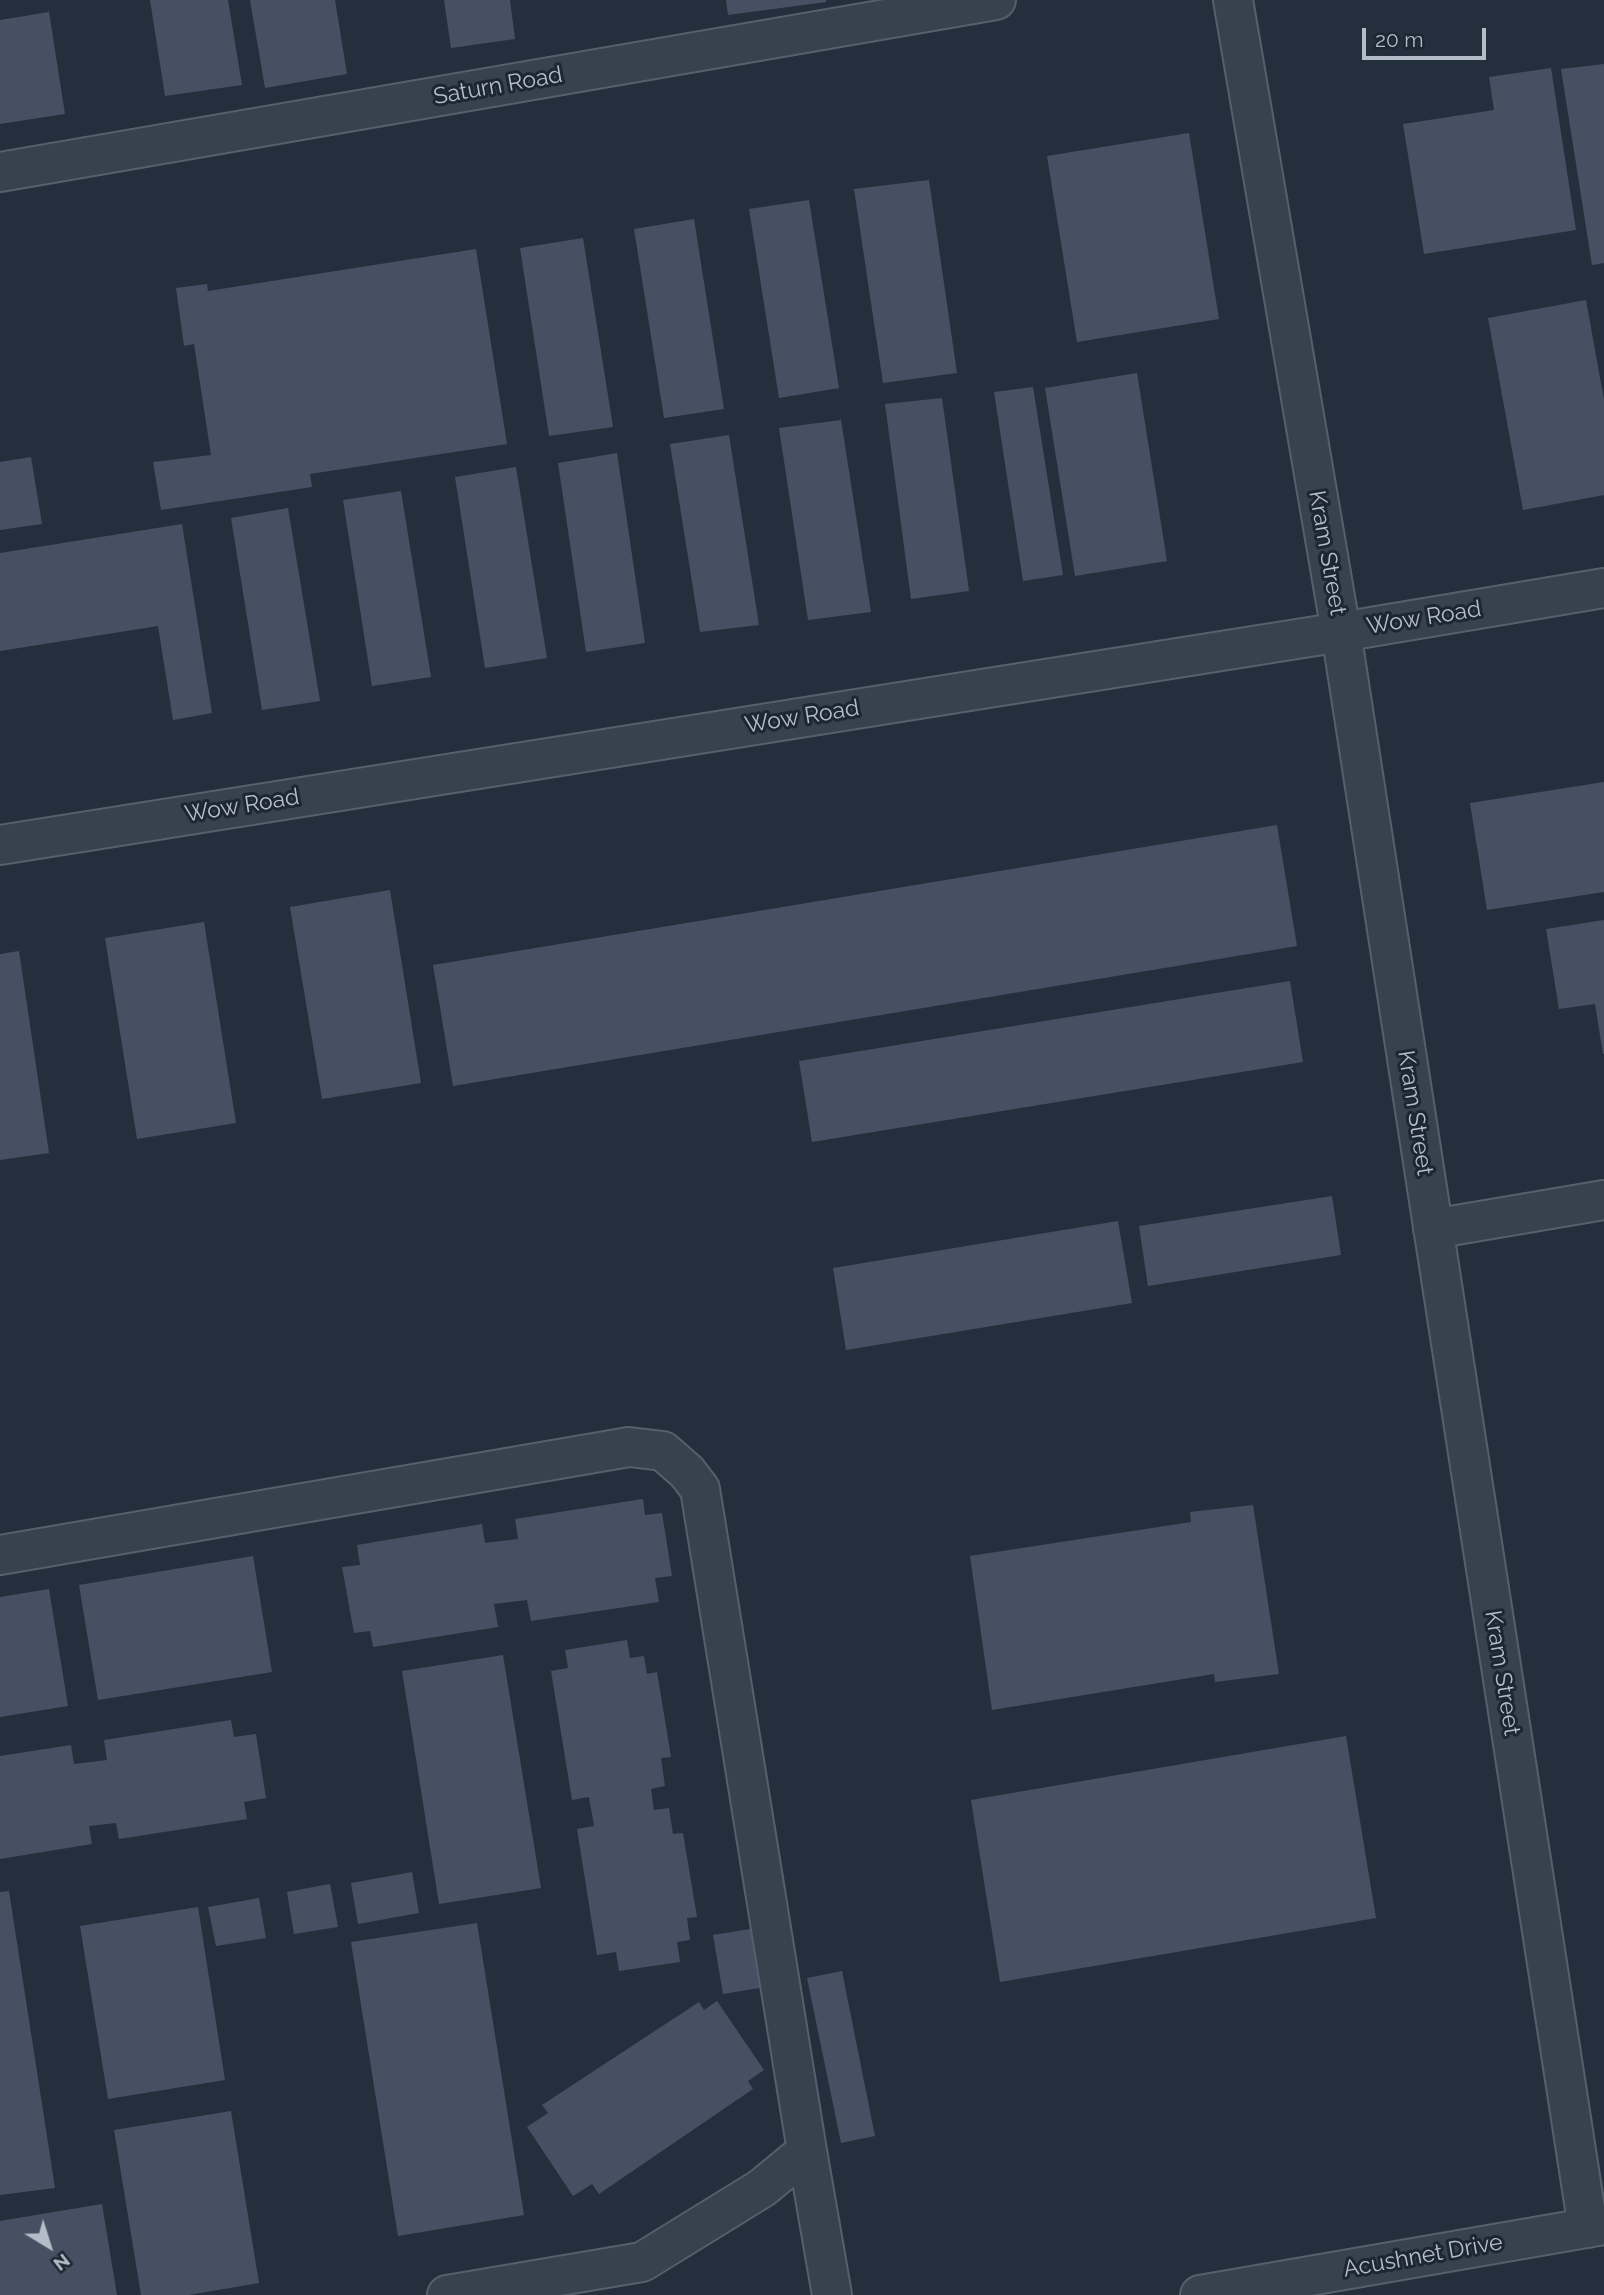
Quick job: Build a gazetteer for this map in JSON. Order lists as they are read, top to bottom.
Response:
{
  "streets": {
    "street": [
      "Saturn Road",
      "Kram Street",
      "Wow Road",
      "Acushnet Drive"
    ]
  },
  "crossings": [
    ["Kram Street", "Wow Road"],
    ["Kram Street", "Acushnet Drive"]
  ],
  "scale_bar": "20 m",
  "north": "bottom right"
}
